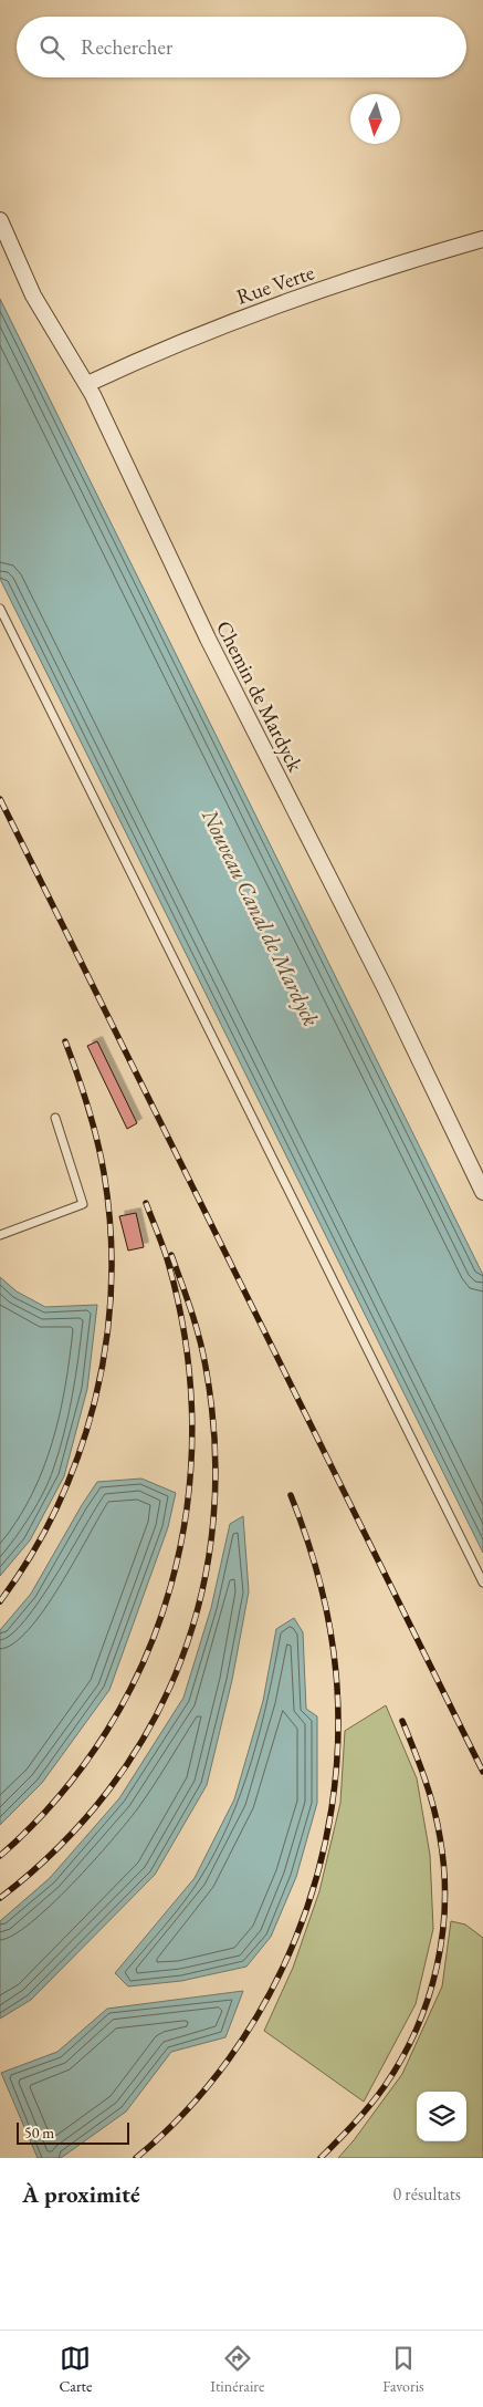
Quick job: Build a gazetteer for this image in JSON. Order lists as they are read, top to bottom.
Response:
{
  "streets": {
    "street": ["Rue Verte", "Chemin de Mardyck"]
  },
  "crossings": [
    ["Rue Verte", "Chemin de Mardyck"]
  ],
  "water": ["Nouveau Canal de Mardyck"],
  "scale_bar": "50 m",
  "north": "bottom",
  "page": {
    "search": "Rechercher",
    "scale": "50 m",
    "heading": ["À proximité", "0 résultats"],
    "nav": ["Carte", "Itinéraire", "Favoris"]
  }
}
